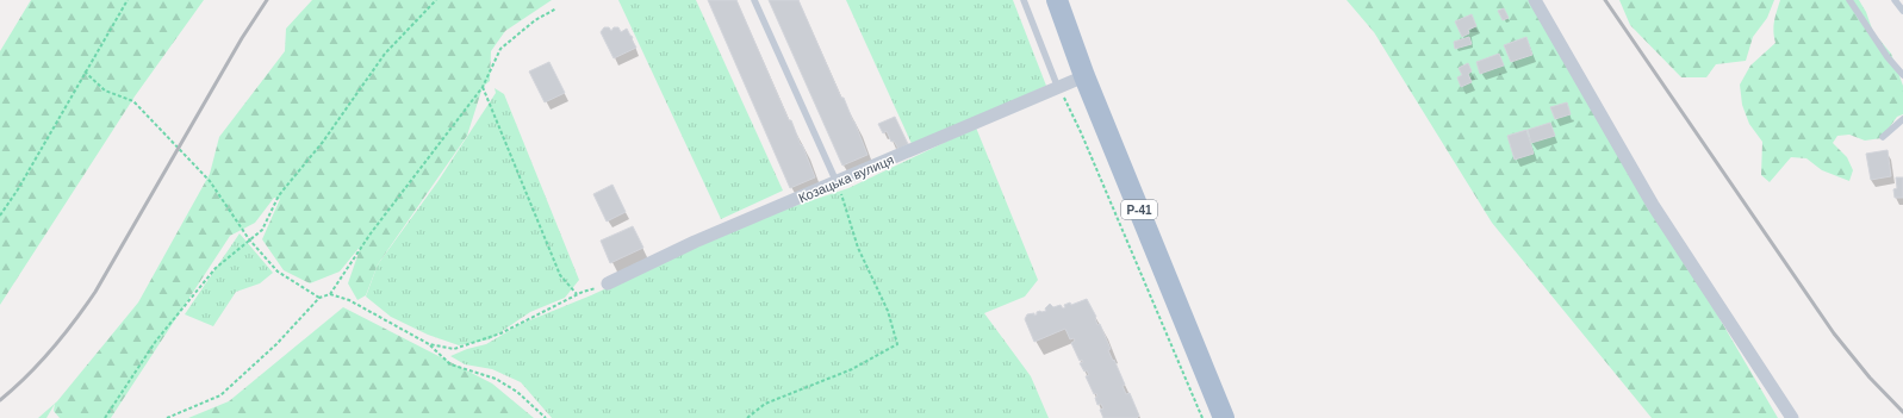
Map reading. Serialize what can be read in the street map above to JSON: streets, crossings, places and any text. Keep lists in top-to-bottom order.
{
  "streets": {
    "main road": ["Р-41"],
    "street": ["Козацька вулиця"]
  },
  "crossings": [
    ["Козацька вулиця", "Р-41"]
  ]
}
